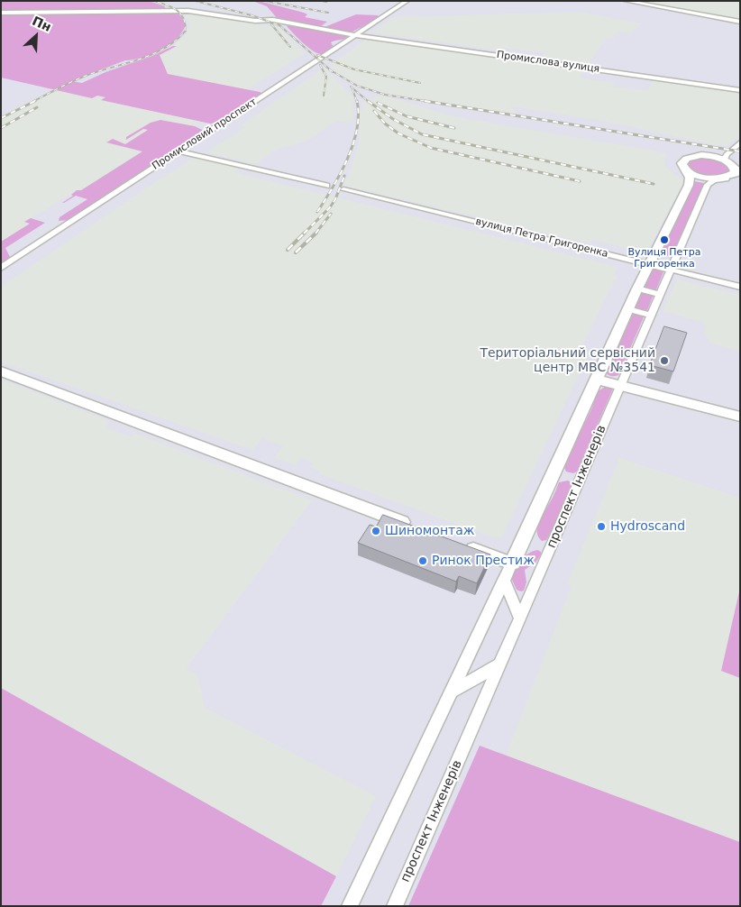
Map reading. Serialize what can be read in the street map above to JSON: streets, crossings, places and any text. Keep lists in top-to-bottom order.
{
  "streets": {
    "street": [
      "Промислова вулиця",
      "Промисловий проспект",
      "вулиця Петра Григоренка",
      "проспект Інженерів"
    ]
  },
  "crossings": [
    ["Промислова вулиця", "Промисловий проспект"],
    ["вулиця Петра Григоренка", "проспект Інженерів"]
  ],
  "places": [
    "Вулиця Петра Григоренка",
    "Територіальний сервісний центр МВС №3541",
    "Hydroscand",
    "Шиномонтаж",
    "Ринок Престиж"
  ],
  "north": "top right"
}
